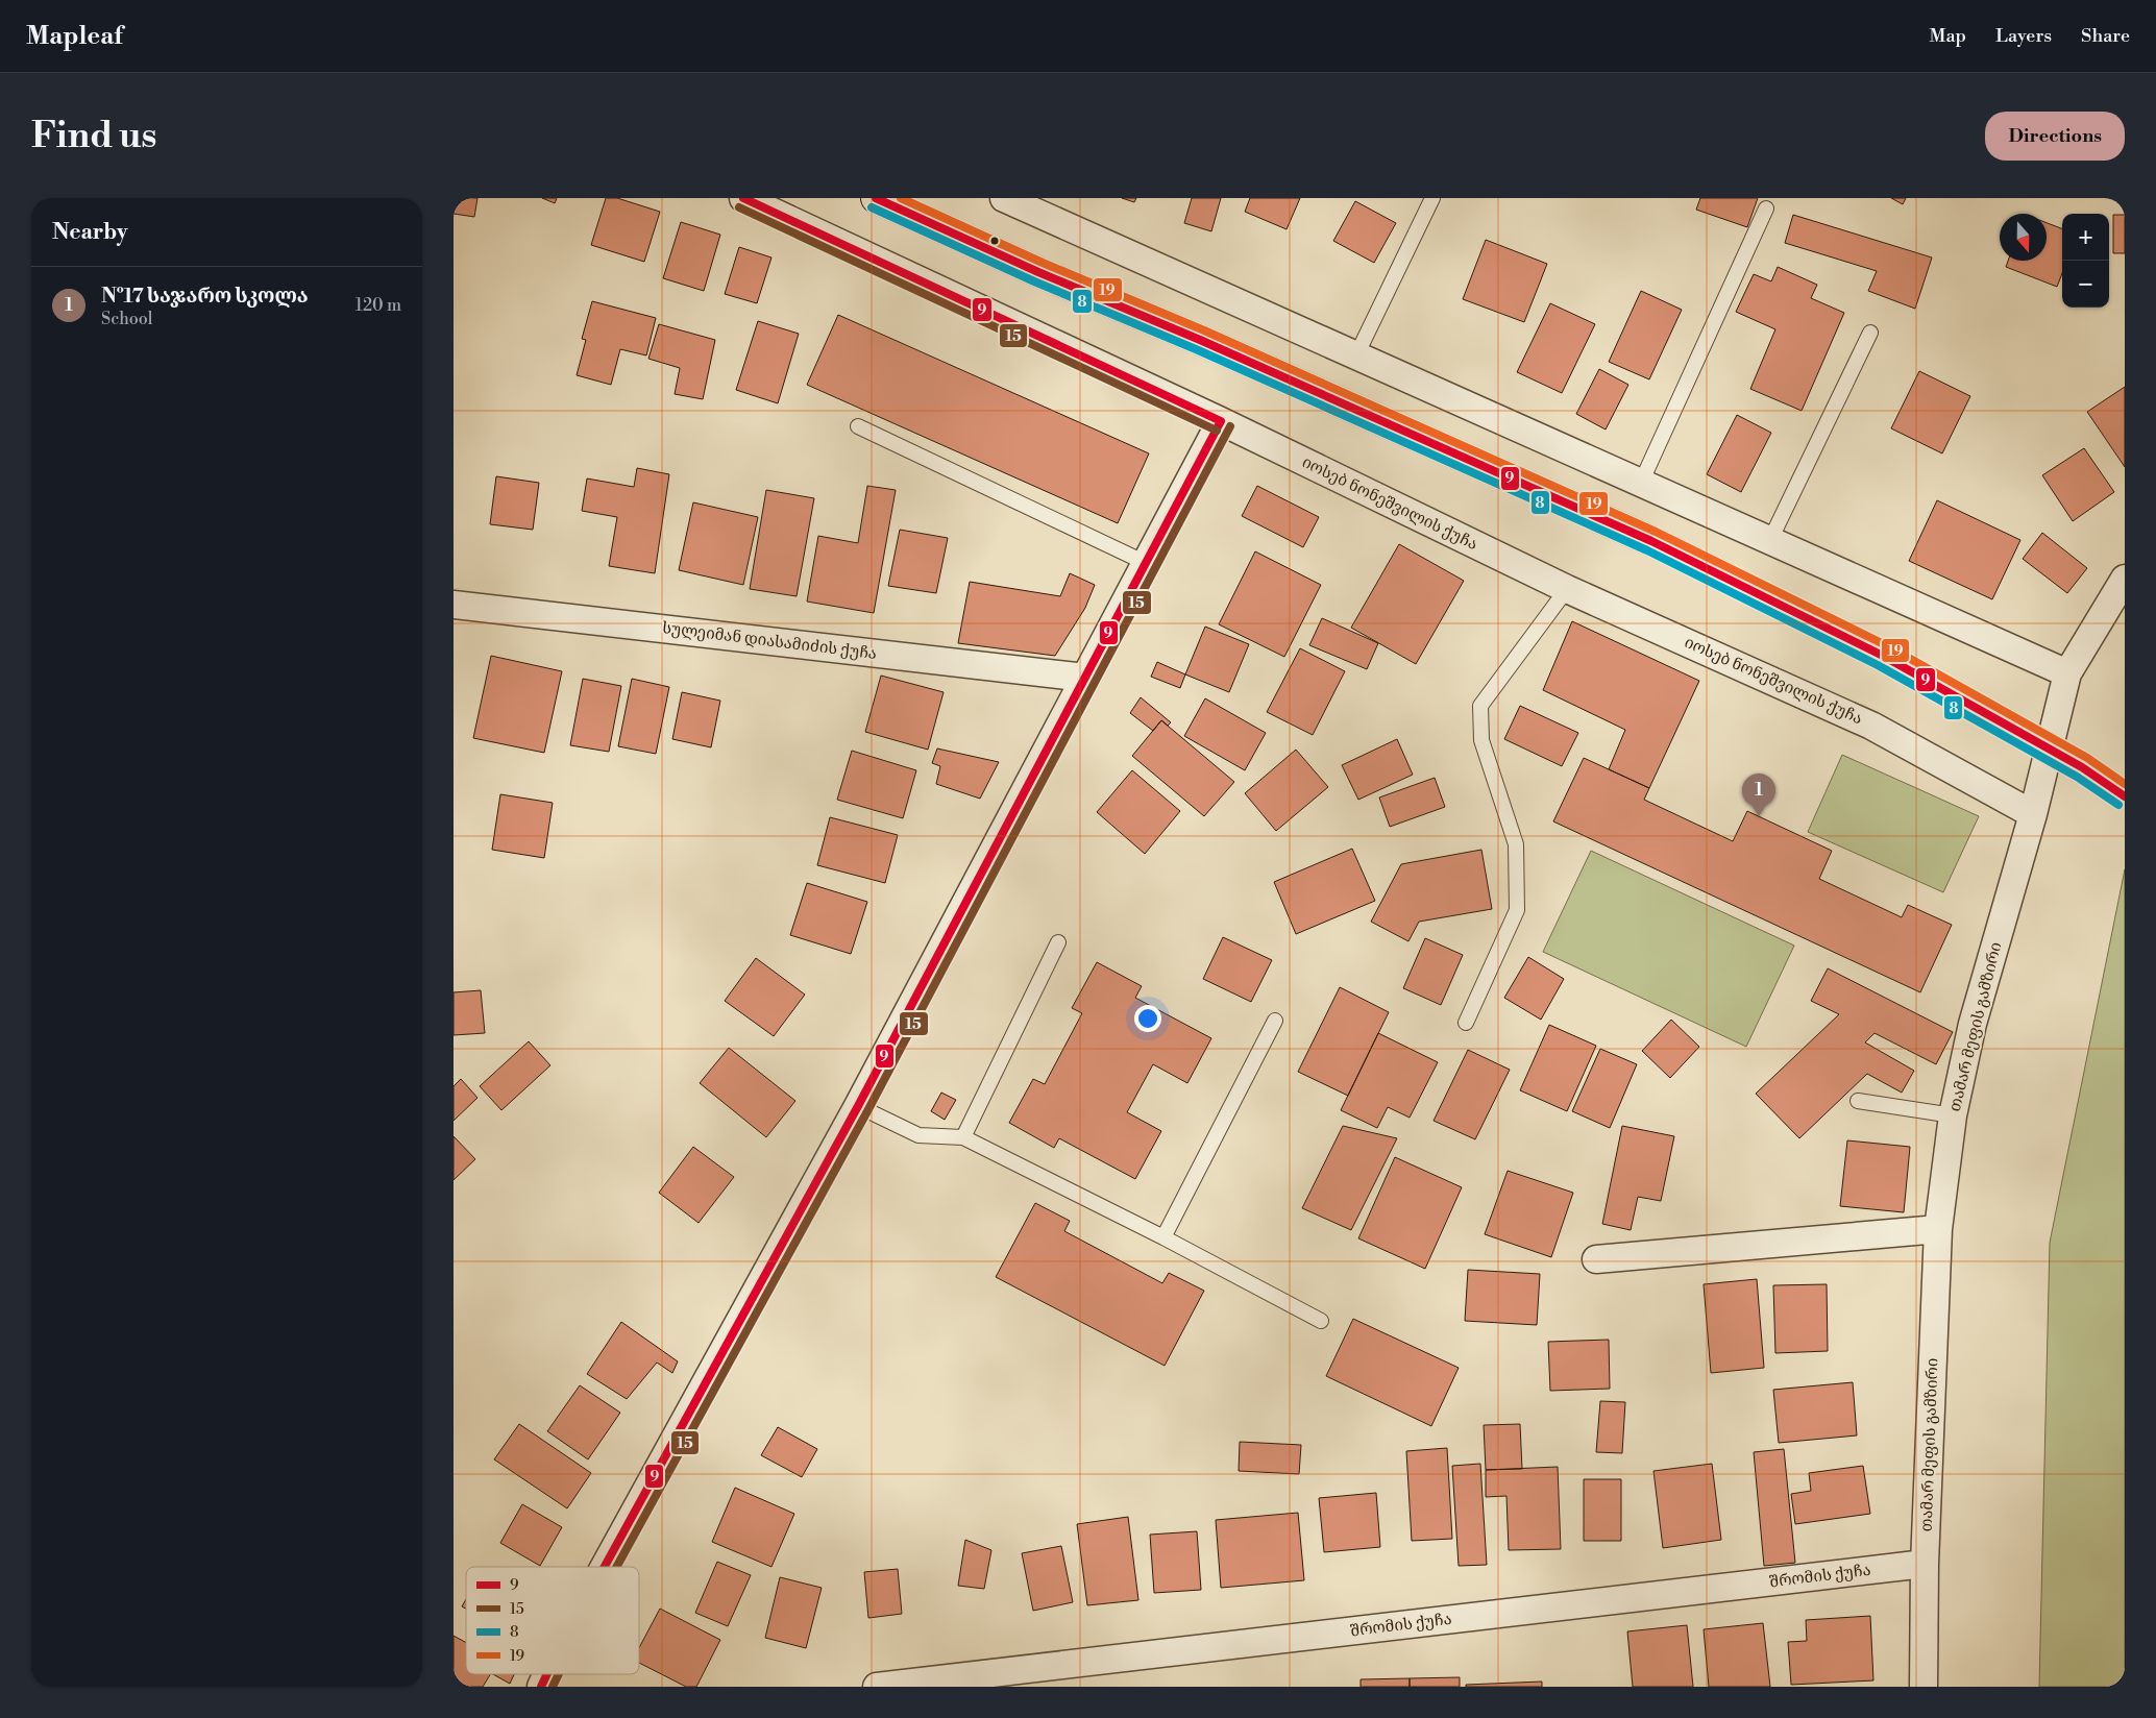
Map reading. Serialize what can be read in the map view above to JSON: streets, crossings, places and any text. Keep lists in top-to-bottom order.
{
  "streets": {
    "street": [
      "იოსებ ნონეშვილის ქუჩა",
      "სულეიმან დიასამიძის ქუჩა",
      "თამარ მეფის გამზირი",
      "შრომის ქუჩა"
    ]
  },
  "crossings": [
    ["იოსებ ნონეშვილის ქუჩა", "თამარ მეფის გამზირი"],
    ["თამარ მეფის გამზირი", "შრომის ქუჩა"]
  ],
  "lines": [
    "transit line 9",
    "transit line 19",
    "transit line 15",
    "transit line 8"
  ],
  "legend": [
    "9",
    "15",
    "8",
    "19"
  ],
  "north": "bottom",
  "page": {
    "header": "Mapleaf",
    "nav": ["Map", "Layers", "Share"],
    "buttons": "Directions",
    "title": "Find us",
    "heading": "Nearby",
    "map_buttons": ["+", "−"],
    "list": [
      {
        "mark": "1",
        "name": "№17 საჯარო სკოლა",
        "note": "School",
        "value": "120 m"
      }
    ],
    "pins": "1"
  }
}
